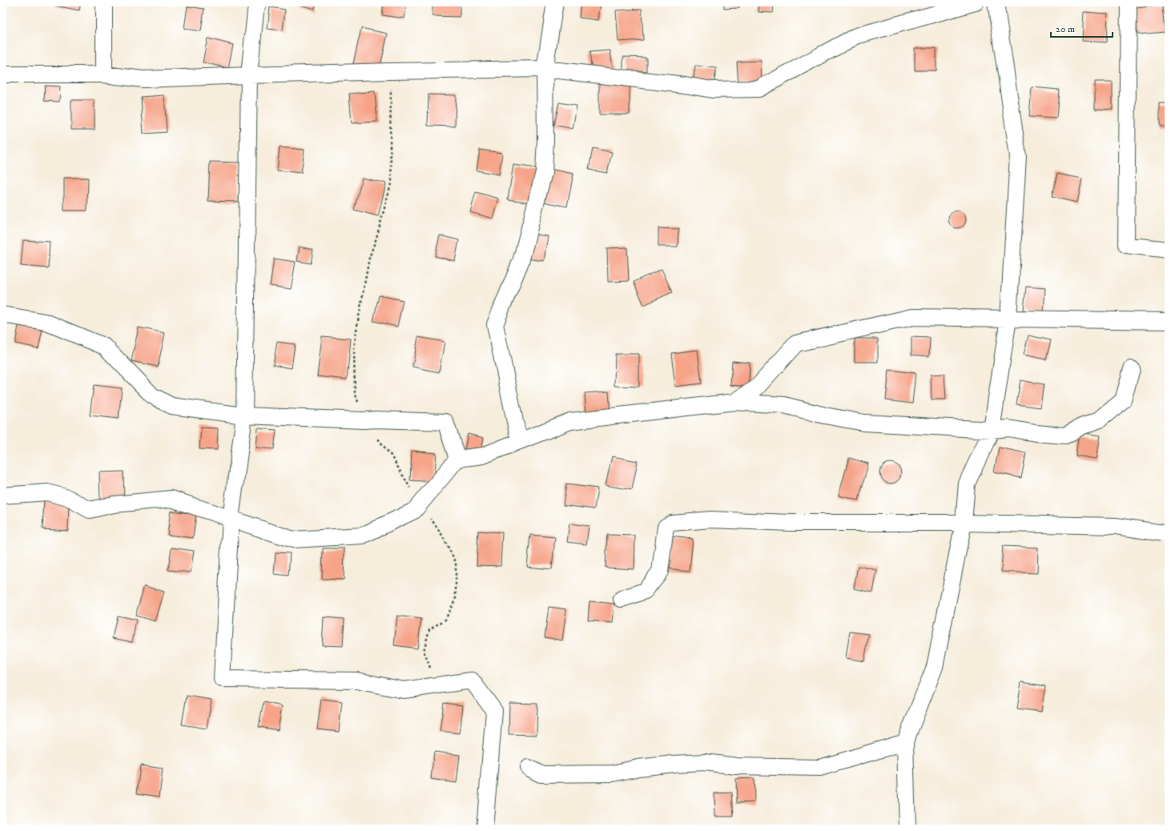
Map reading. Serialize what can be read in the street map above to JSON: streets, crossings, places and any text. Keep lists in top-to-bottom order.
{
  "scale_bar": "20 m"
}
